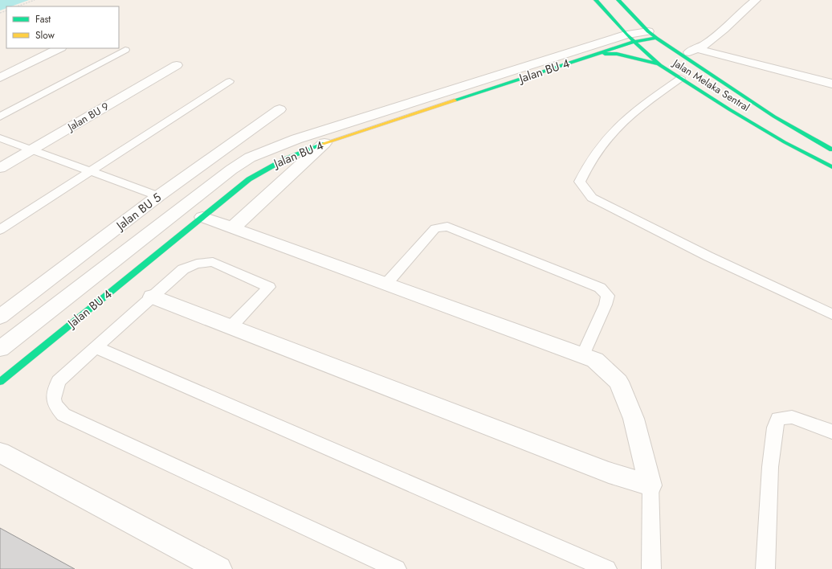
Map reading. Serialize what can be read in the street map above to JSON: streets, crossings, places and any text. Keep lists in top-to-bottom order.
{
  "streets": {
    "street": [
      "Jalan BU 4",
      "Jalan Melaka Sentral",
      "Jalan BU 9",
      "Jalan BU 5"
    ]
  },
  "crossings": [
    ["Jalan BU 4", "Jalan Melaka Sentral"]
  ],
  "legend": ["Fast", "Slow"]
}
